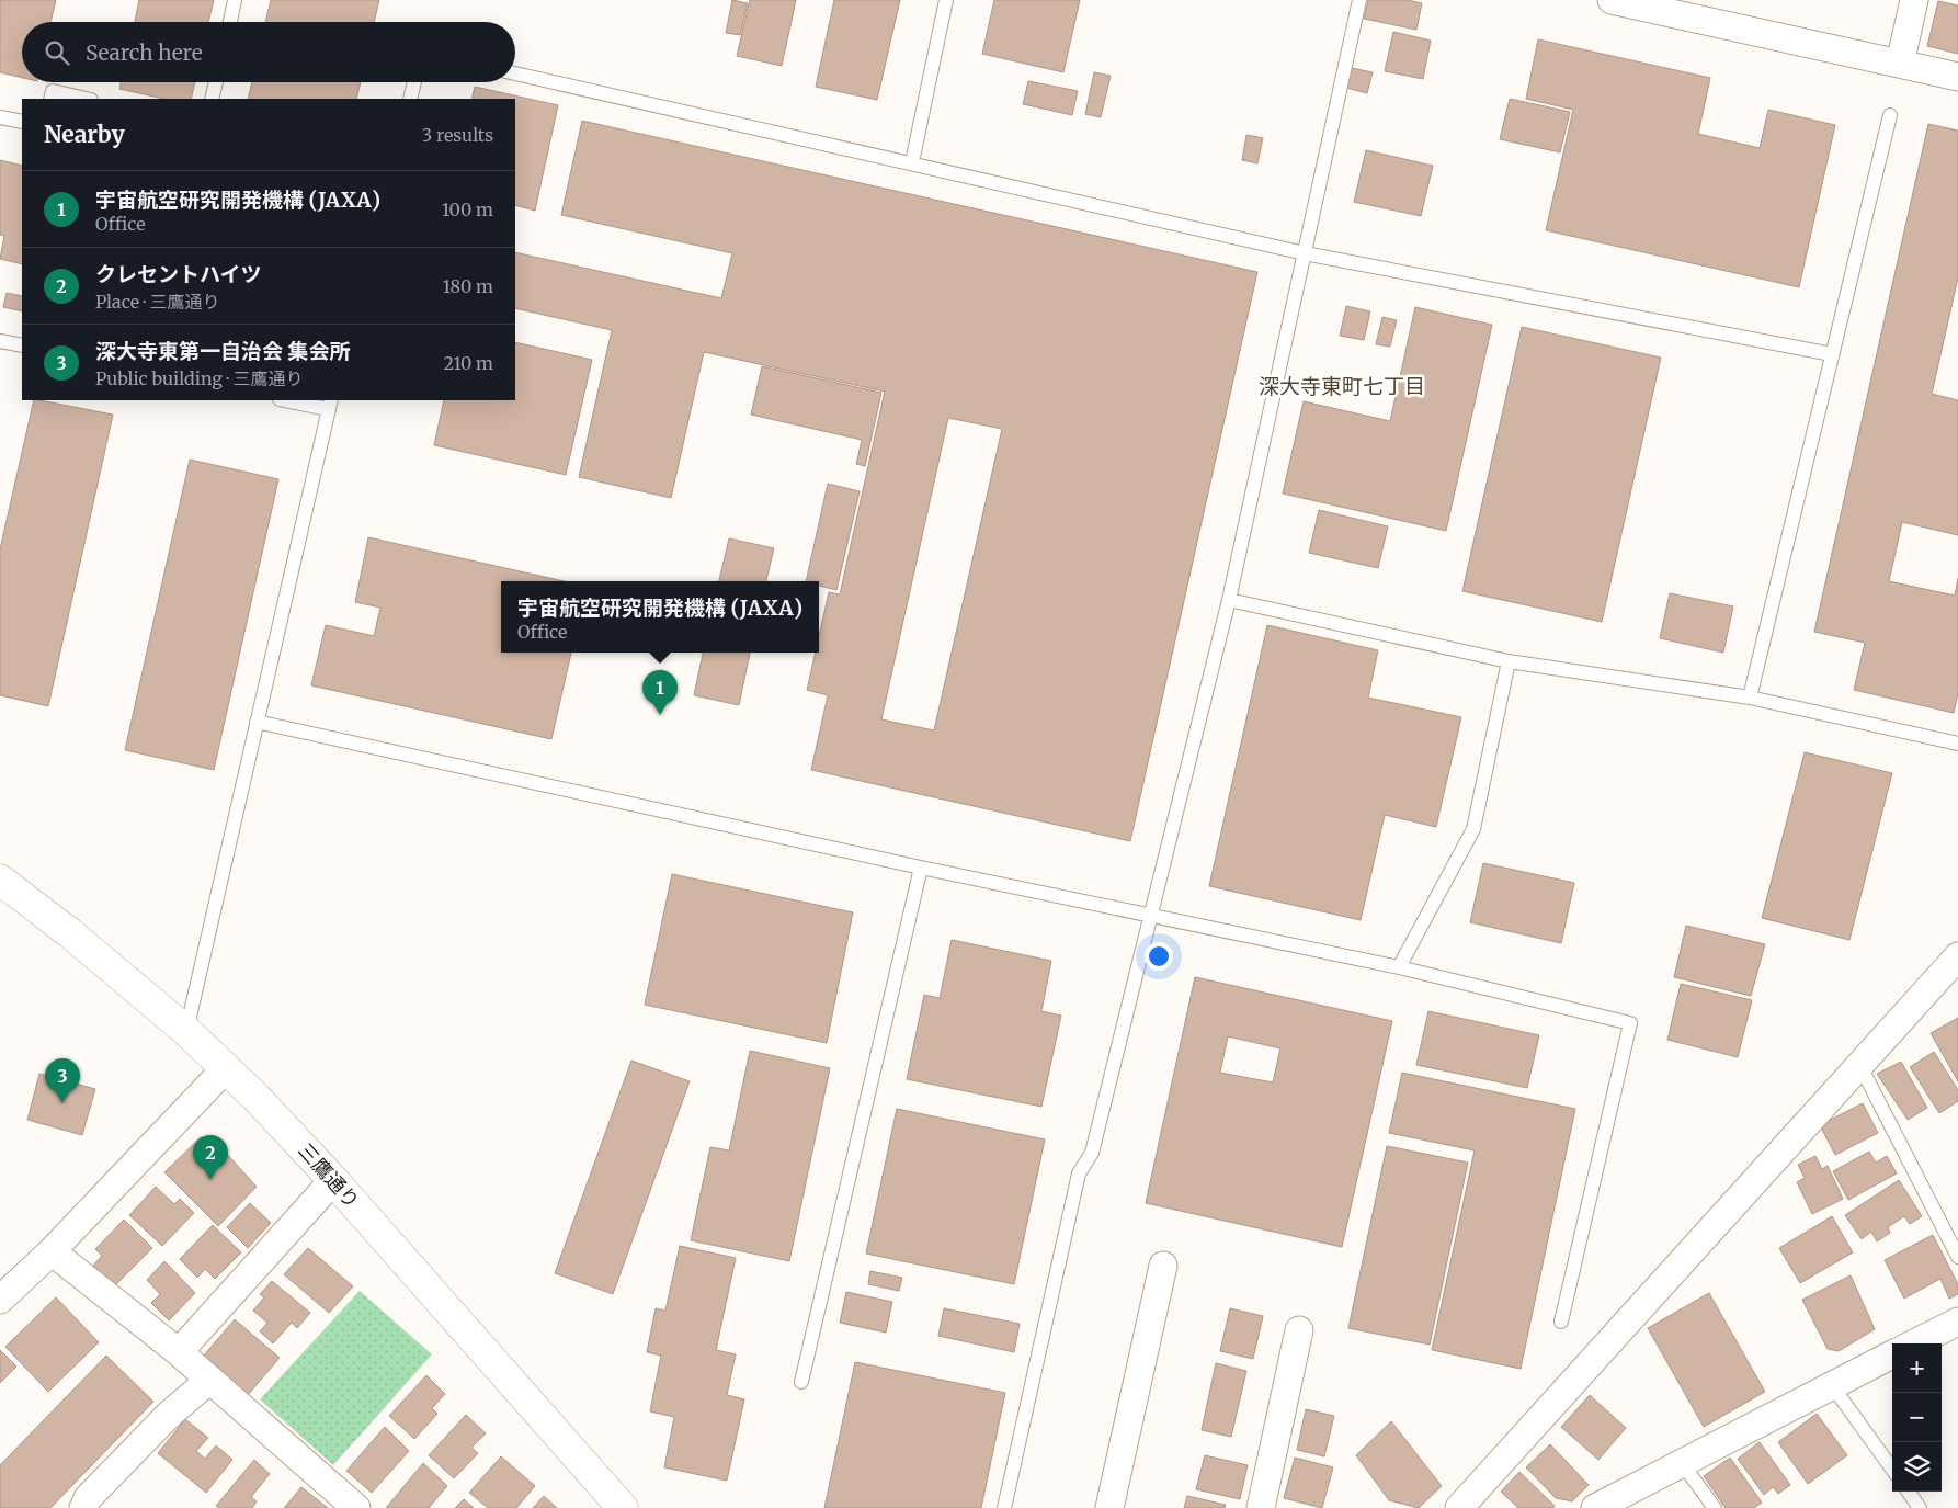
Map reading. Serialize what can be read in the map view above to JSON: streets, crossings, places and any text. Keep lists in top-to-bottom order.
{
  "streets": {
    "main road": ["三鷹通り"]
  },
  "districts": ["深大寺東町七丁目"],
  "page": {
    "search": "Search here",
    "heading": ["Nearby", "3 results"],
    "list": [
      {
        "mark": "1",
        "name": "宇宙航空研究開発機構 (JAXA)",
        "note": "Office",
        "value": "100 m"
      },
      {
        "mark": "2",
        "name": "クレセントハイツ",
        "note": "Place · 三鷹通り",
        "value": "180 m"
      },
      {
        "mark": "3",
        "name": "深大寺東第一自治会 集会所",
        "note": "Public building · 三鷹通り",
        "value": "210 m"
      }
    ],
    "popup": ["宇宙航空研究開発機構 (JAXA)", "Office"],
    "pins": ["1", "3", "2"],
    "map_buttons": ["+", "−"]
  }
}
